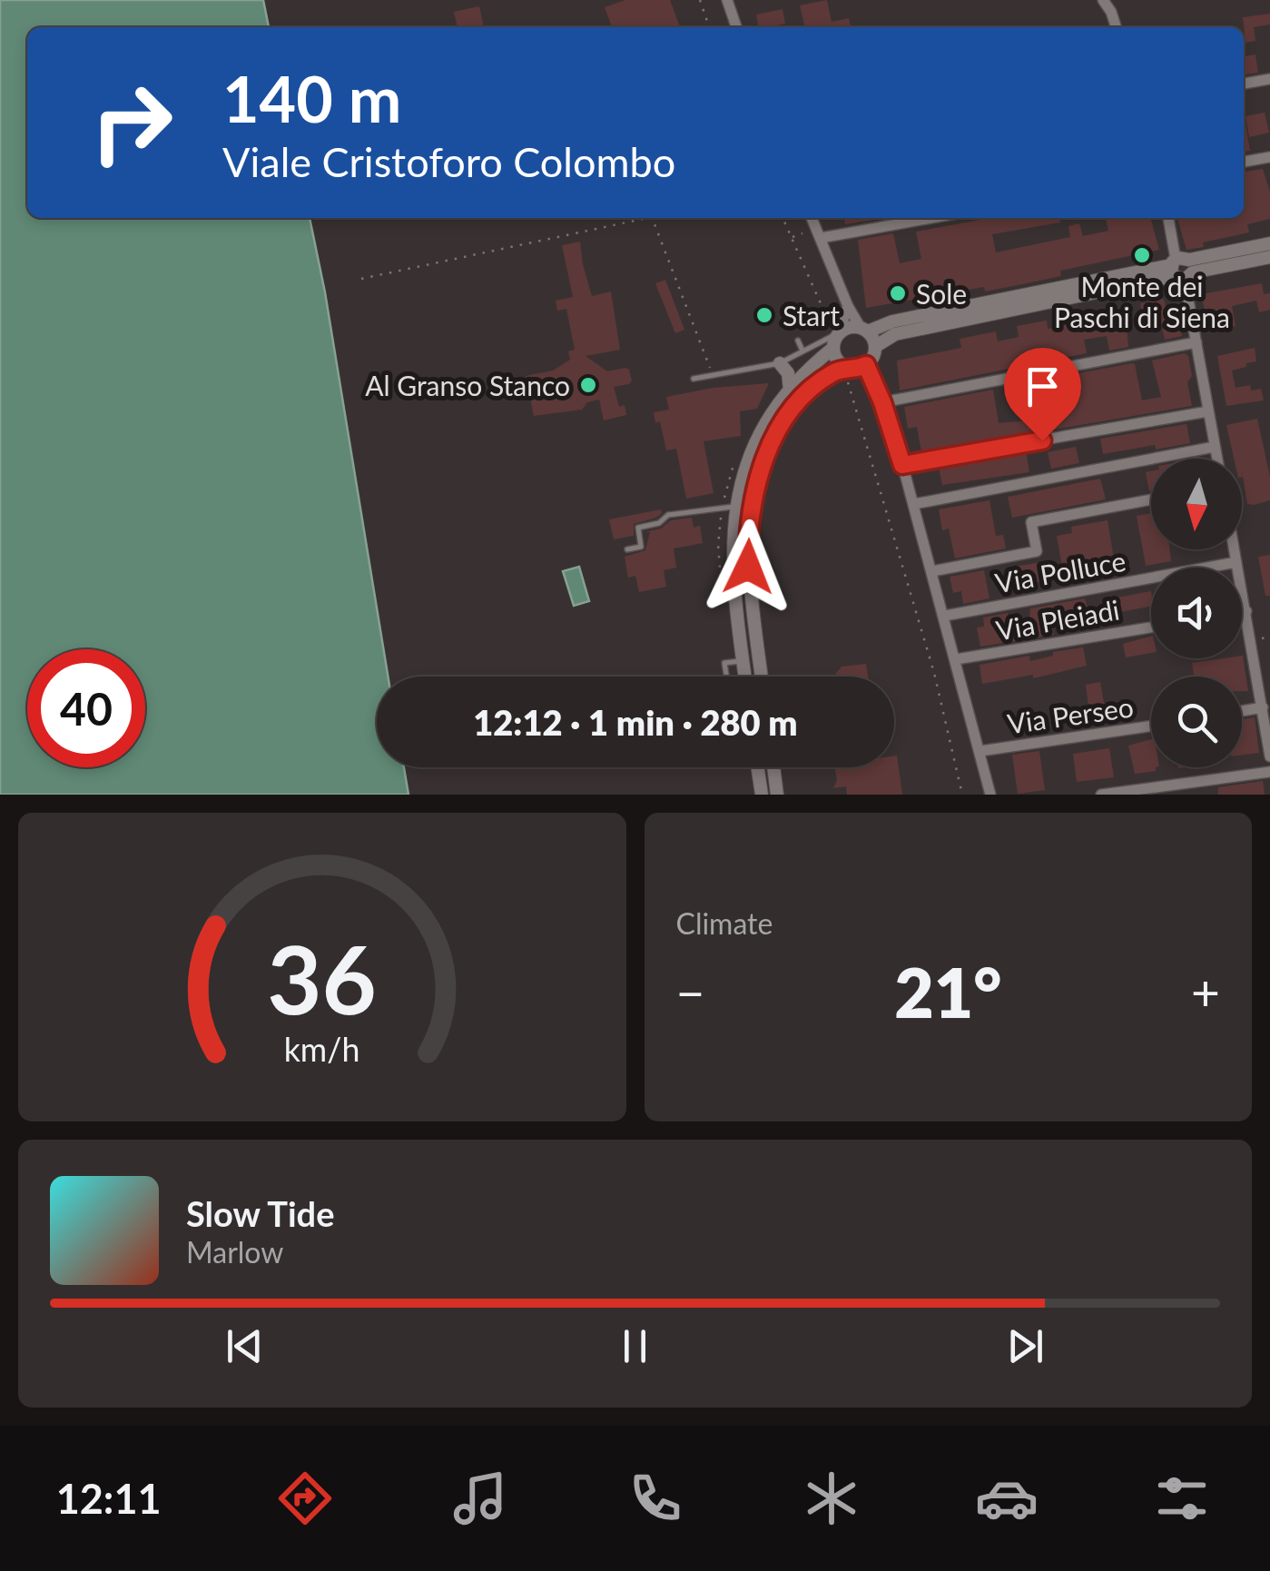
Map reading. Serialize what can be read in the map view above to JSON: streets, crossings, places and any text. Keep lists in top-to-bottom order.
{
  "streets": {
    "street": ["Via Polluce", "Via Pleiadi", "Via Perseo"]
  },
  "places": [
    "Monte dei Paschi di Siena",
    "Sole",
    "Start",
    "Al Granso Stanco"
  ],
  "north": "bottom",
  "page": {
    "turn": ["140 m", "Viale Cristoforo Colombo"],
    "limit": "40",
    "trip": "12:12 · 1 min · 280 m",
    "tile": "Climate",
    "heat": ["−", "21°", "+"],
    "song": ["Slow Tide", "Marlow"],
    "tabs": "12:11",
    "gauge": ["36", "km/h"]
  }
}
